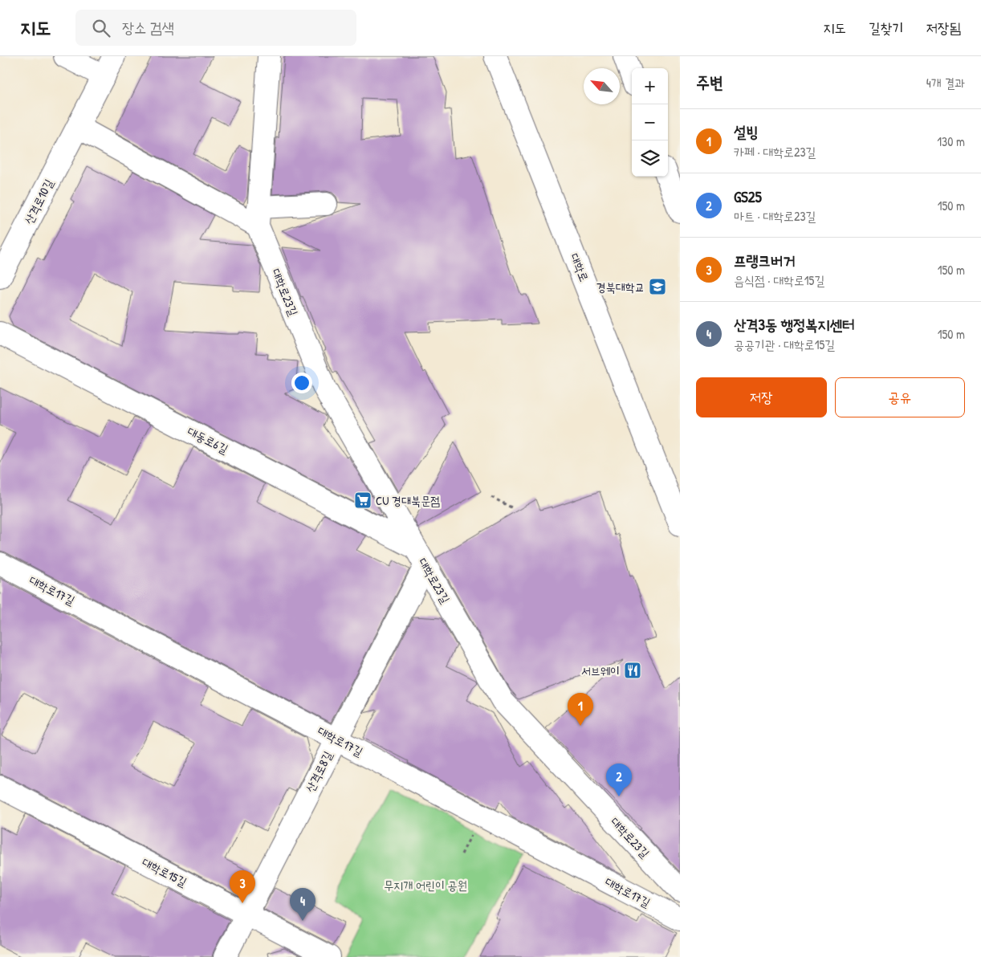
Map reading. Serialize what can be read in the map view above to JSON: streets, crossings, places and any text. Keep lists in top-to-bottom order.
{
  "streets": {
    "street": [
      "산격로10길",
      "대학로",
      "대학로23길",
      "대동로6길",
      "대학로17길",
      "산격로8길",
      "대학로15길"
    ]
  },
  "crossings": [
    ["대학로23길", "대동로6길"],
    ["대학로23길", "산격로8길"],
    ["대동로6길", "산격로8길"],
    ["대학로17길", "산격로8길"],
    ["산격로8길", "대학로15길"]
  ],
  "parks": ["무지개 어린이 공원"],
  "places": {
    "school or university": ["경북대학교"],
    "supermarket": ["CU 경대북문점"],
    "restaurant": ["서브웨이"]
  },
  "north": "top left",
  "page": {
    "header": "지도",
    "search": "장소 검색",
    "nav": ["지도", "길찾기", "저장됨"],
    "heading": ["주변", "4개 결과"],
    "map_buttons": ["+", "−"],
    "list": [
      {
        "mark": "1",
        "name": "설빙",
        "note": "카페 · 대학로23길",
        "value": "130 m"
      },
      {
        "mark": "2",
        "name": "GS25",
        "note": "마트 · 대학로23길",
        "value": "150 m"
      },
      {
        "mark": "3",
        "name": "프랭크버거",
        "note": "음식점 · 대학로15길",
        "value": "150 m"
      },
      {
        "mark": "4",
        "name": "산격3동 행정복지센터",
        "note": "공공기관 · 대학로15길",
        "value": "150 m"
      }
    ],
    "buttons": ["저장", "공유"],
    "pins": [
      "1",
      "2",
      "3",
      "4"
    ]
  }
}
